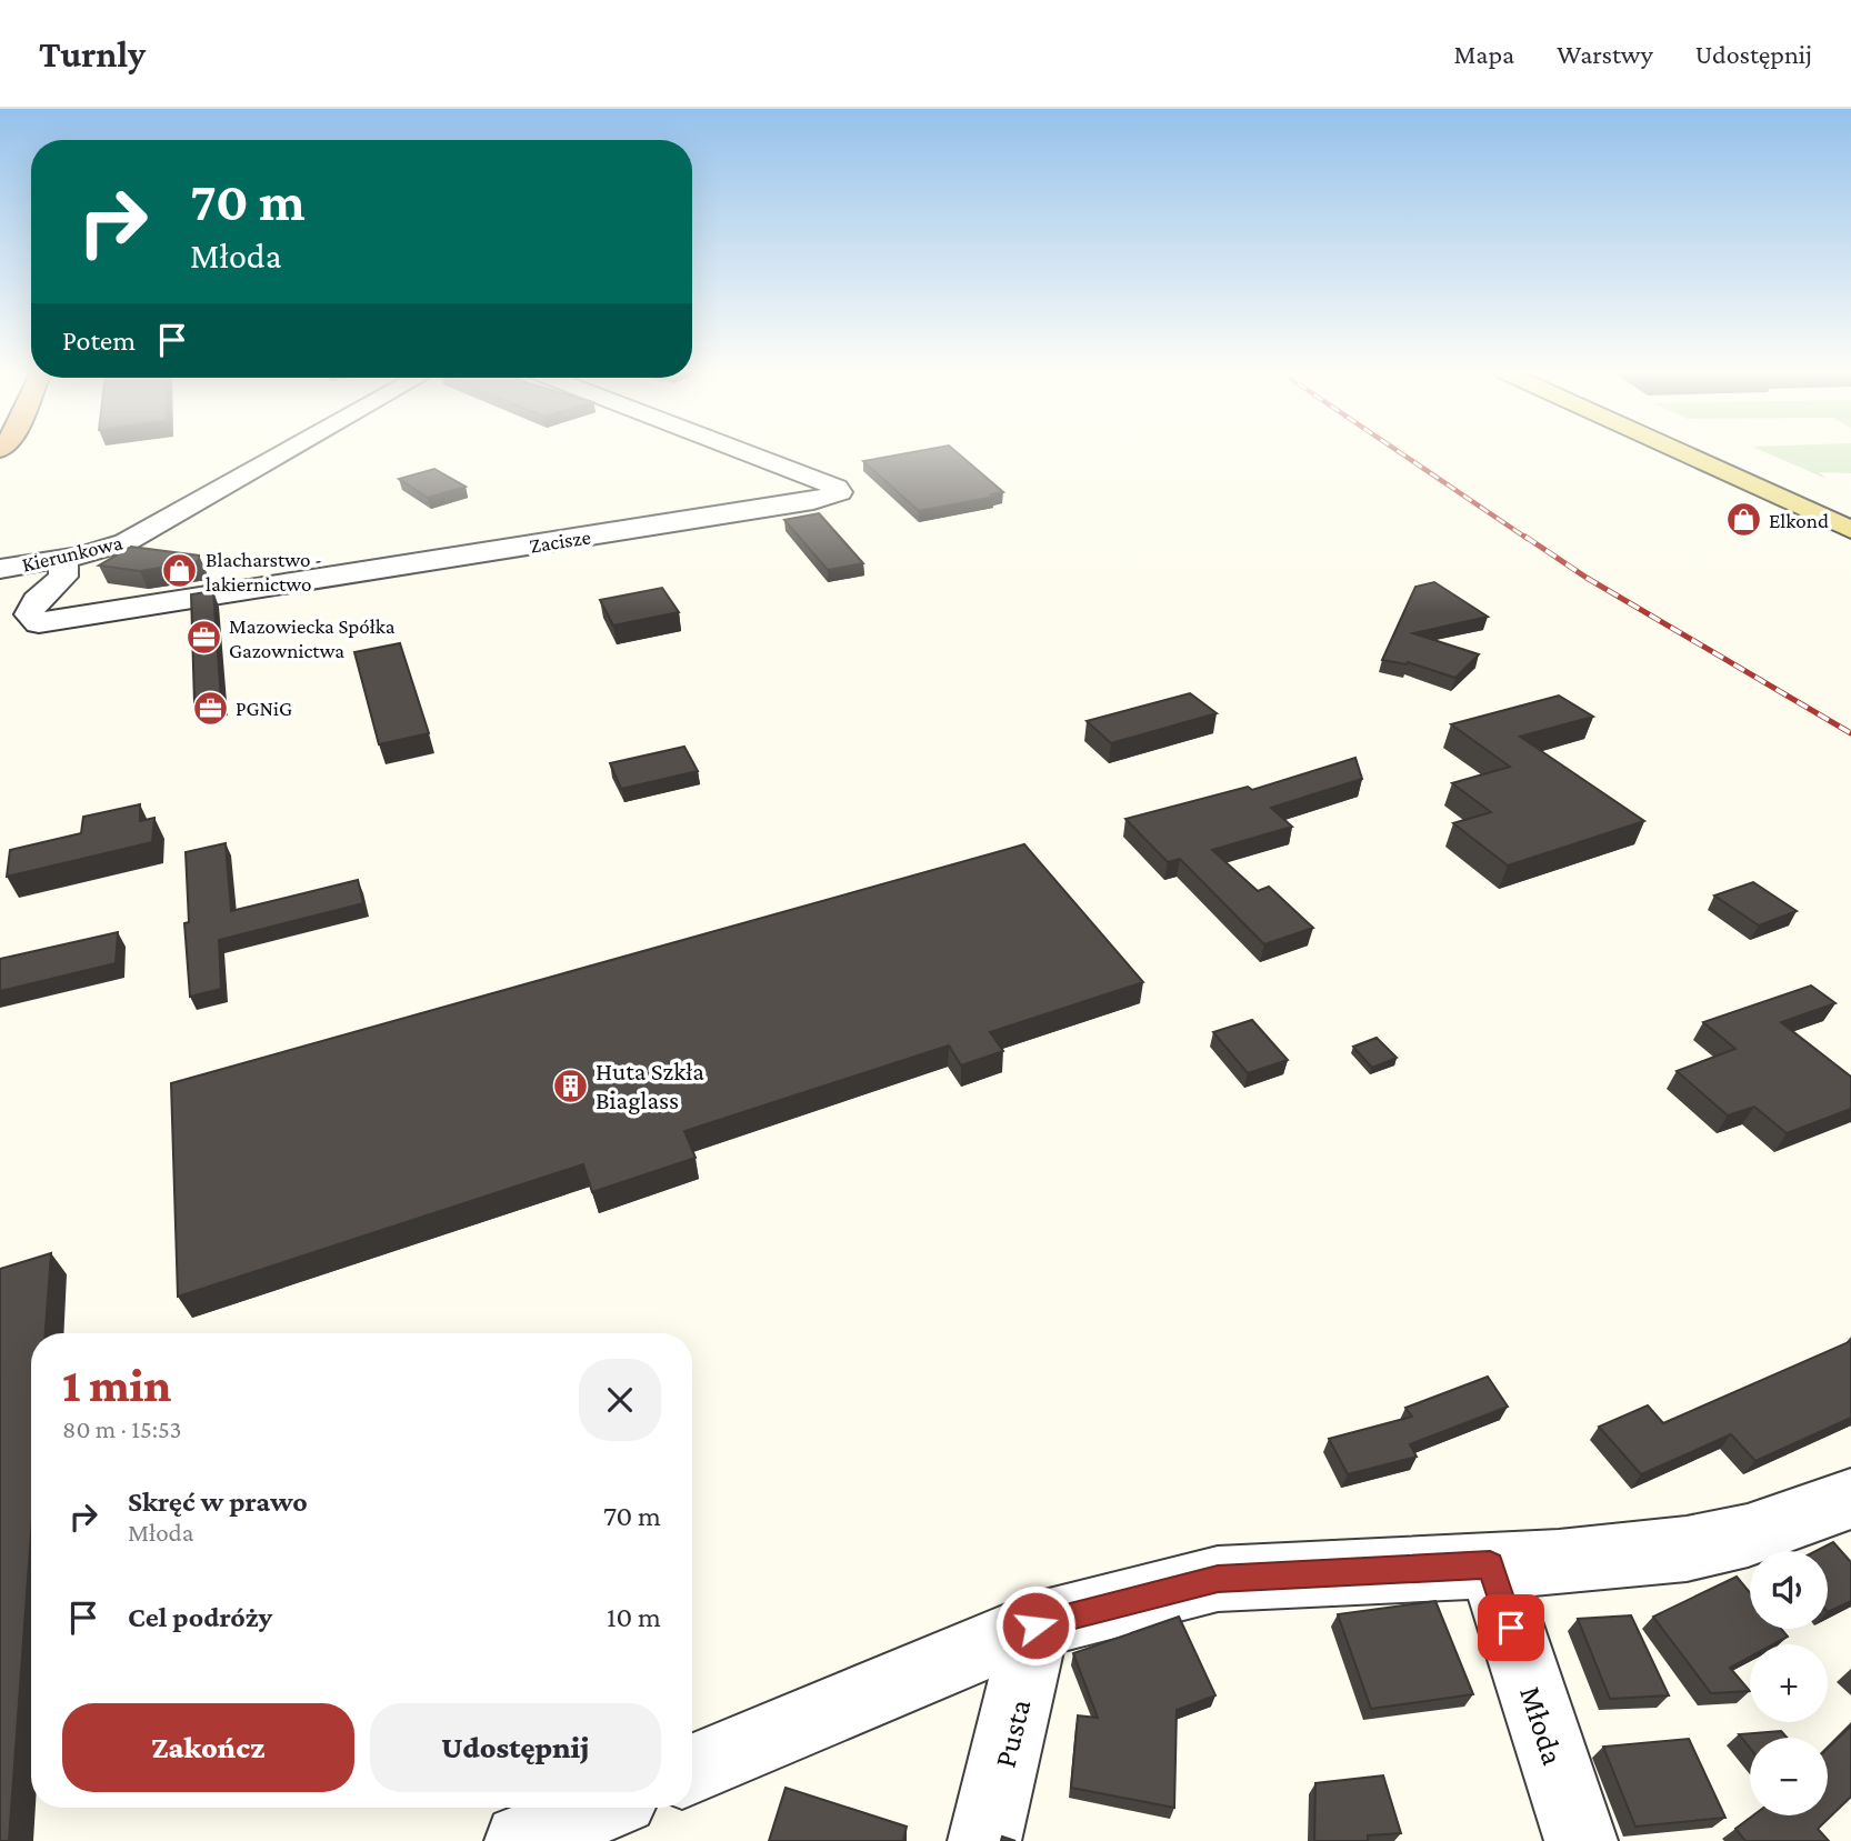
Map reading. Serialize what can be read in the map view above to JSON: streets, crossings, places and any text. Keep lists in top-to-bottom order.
{
  "streets": {
    "street": [
      "Zacisze",
      "Kierunkowa",
      "Młoda",
      "Pusta"
    ]
  },
  "crossings": [
    ["Zacisze", "Kierunkowa"]
  ],
  "places": {
    "shop": ["Elkond", "Blacharstwo - lakiernictwo"],
    "office": ["Mazowiecka Spółka Gazownictwa", "PGNiG"],
    "building": ["Huta Szkła Biaglass"]
  },
  "page": {
    "header": "Turnly",
    "nav": ["Mapa", "Warstwy", "Udostępnij"],
    "turn": ["70 m", "Młoda"],
    "then": "Potem",
    "heading": ["1 min", "80 m · 15:53"],
    "list": [
      {
        "name": "Skręć w prawo",
        "note": "Młoda",
        "value": "70 m"
      },
      {
        "name": "Cel podróży",
        "value": "10 m"
      }
    ],
    "map_buttons": ["+", "−"],
    "buttons": ["Zakończ", "Udostępnij"]
  }
}
